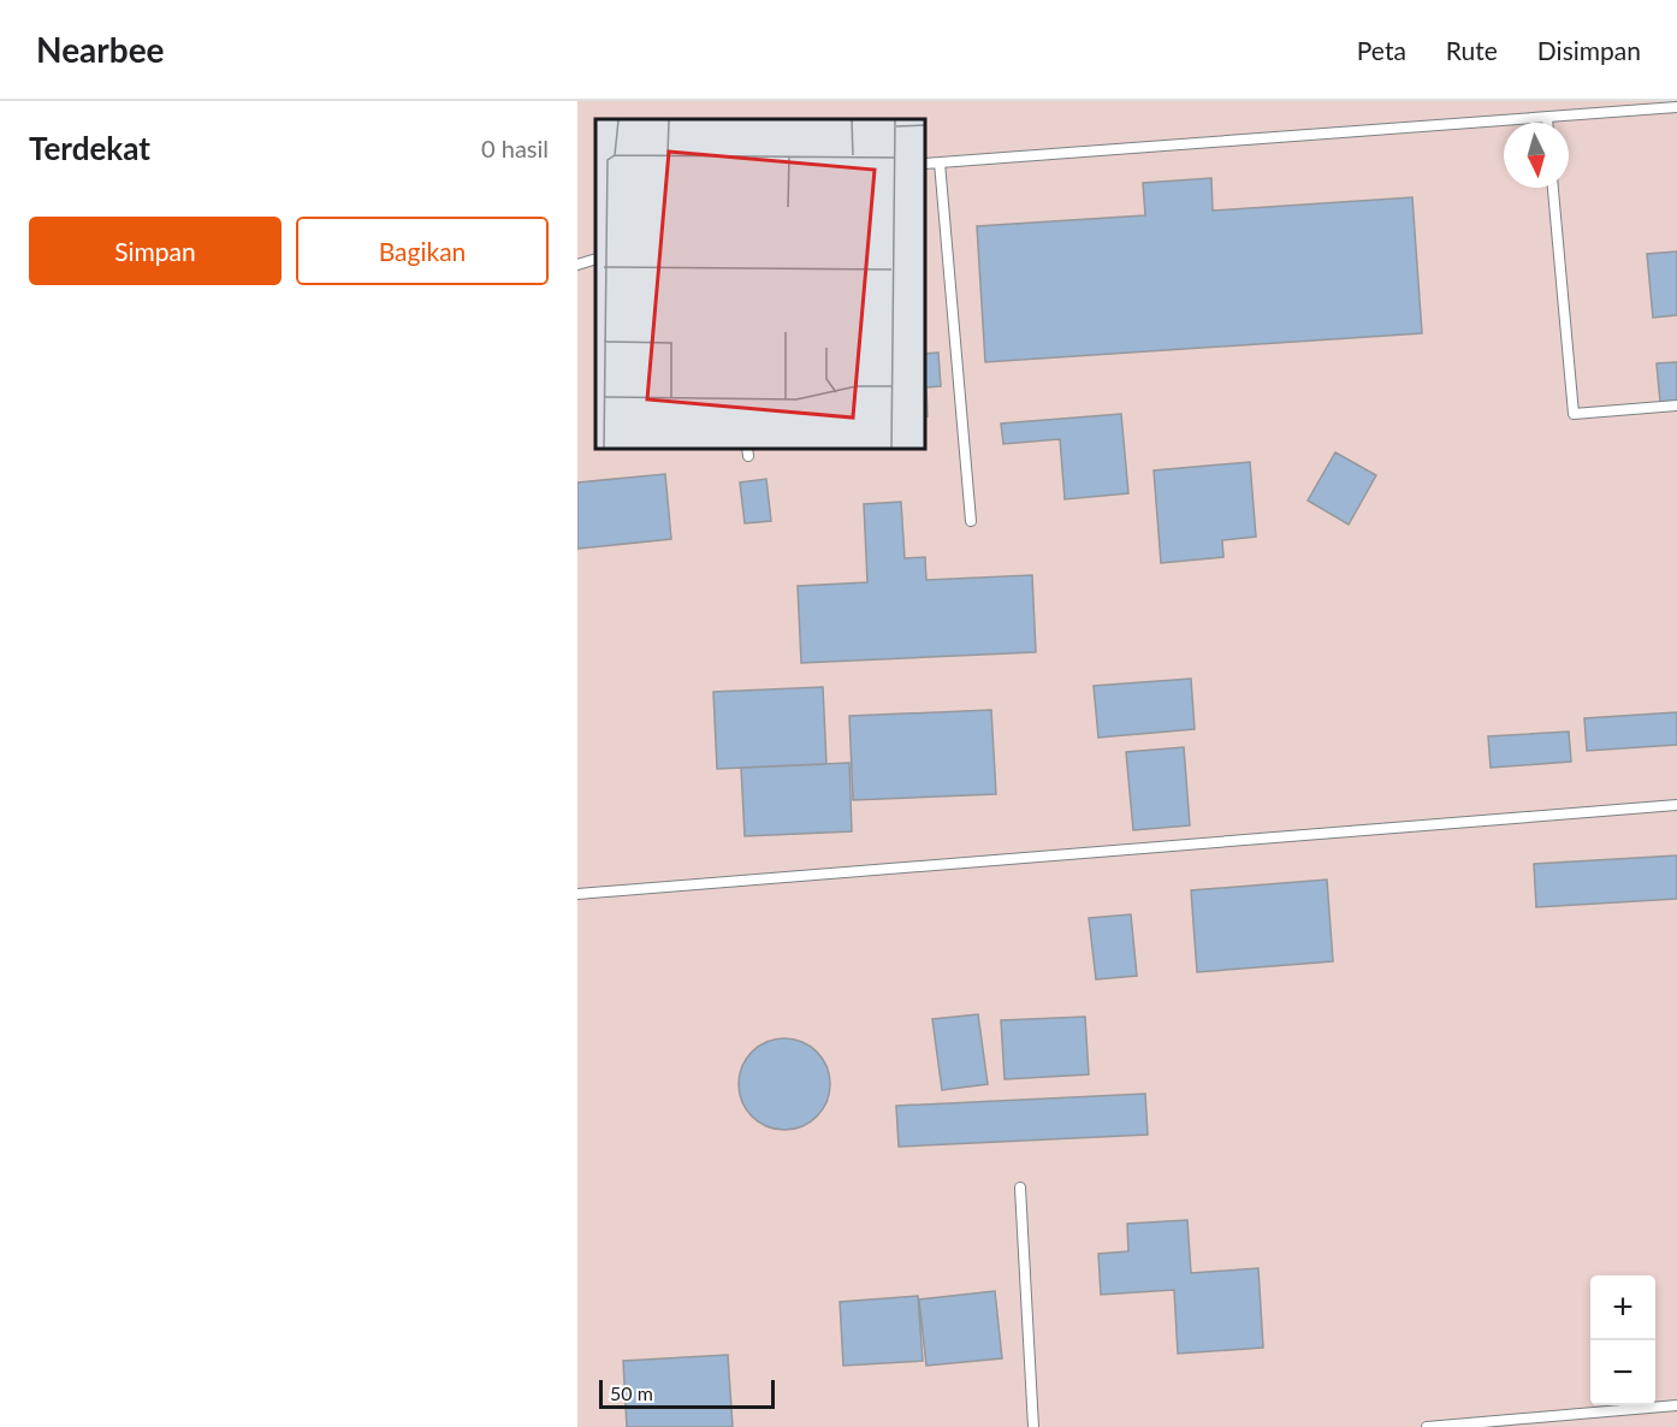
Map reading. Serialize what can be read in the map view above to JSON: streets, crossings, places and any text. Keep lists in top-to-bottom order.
{
  "scale_bar": "50 m",
  "north": "bottom",
  "page": {
    "header": "Nearbee",
    "nav": ["Peta", "Rute", "Disimpan"],
    "heading": ["Terdekat", "0 hasil"],
    "buttons": ["Simpan", "Bagikan"],
    "map_buttons": ["+", "−"],
    "scale": "50 m"
  }
}
